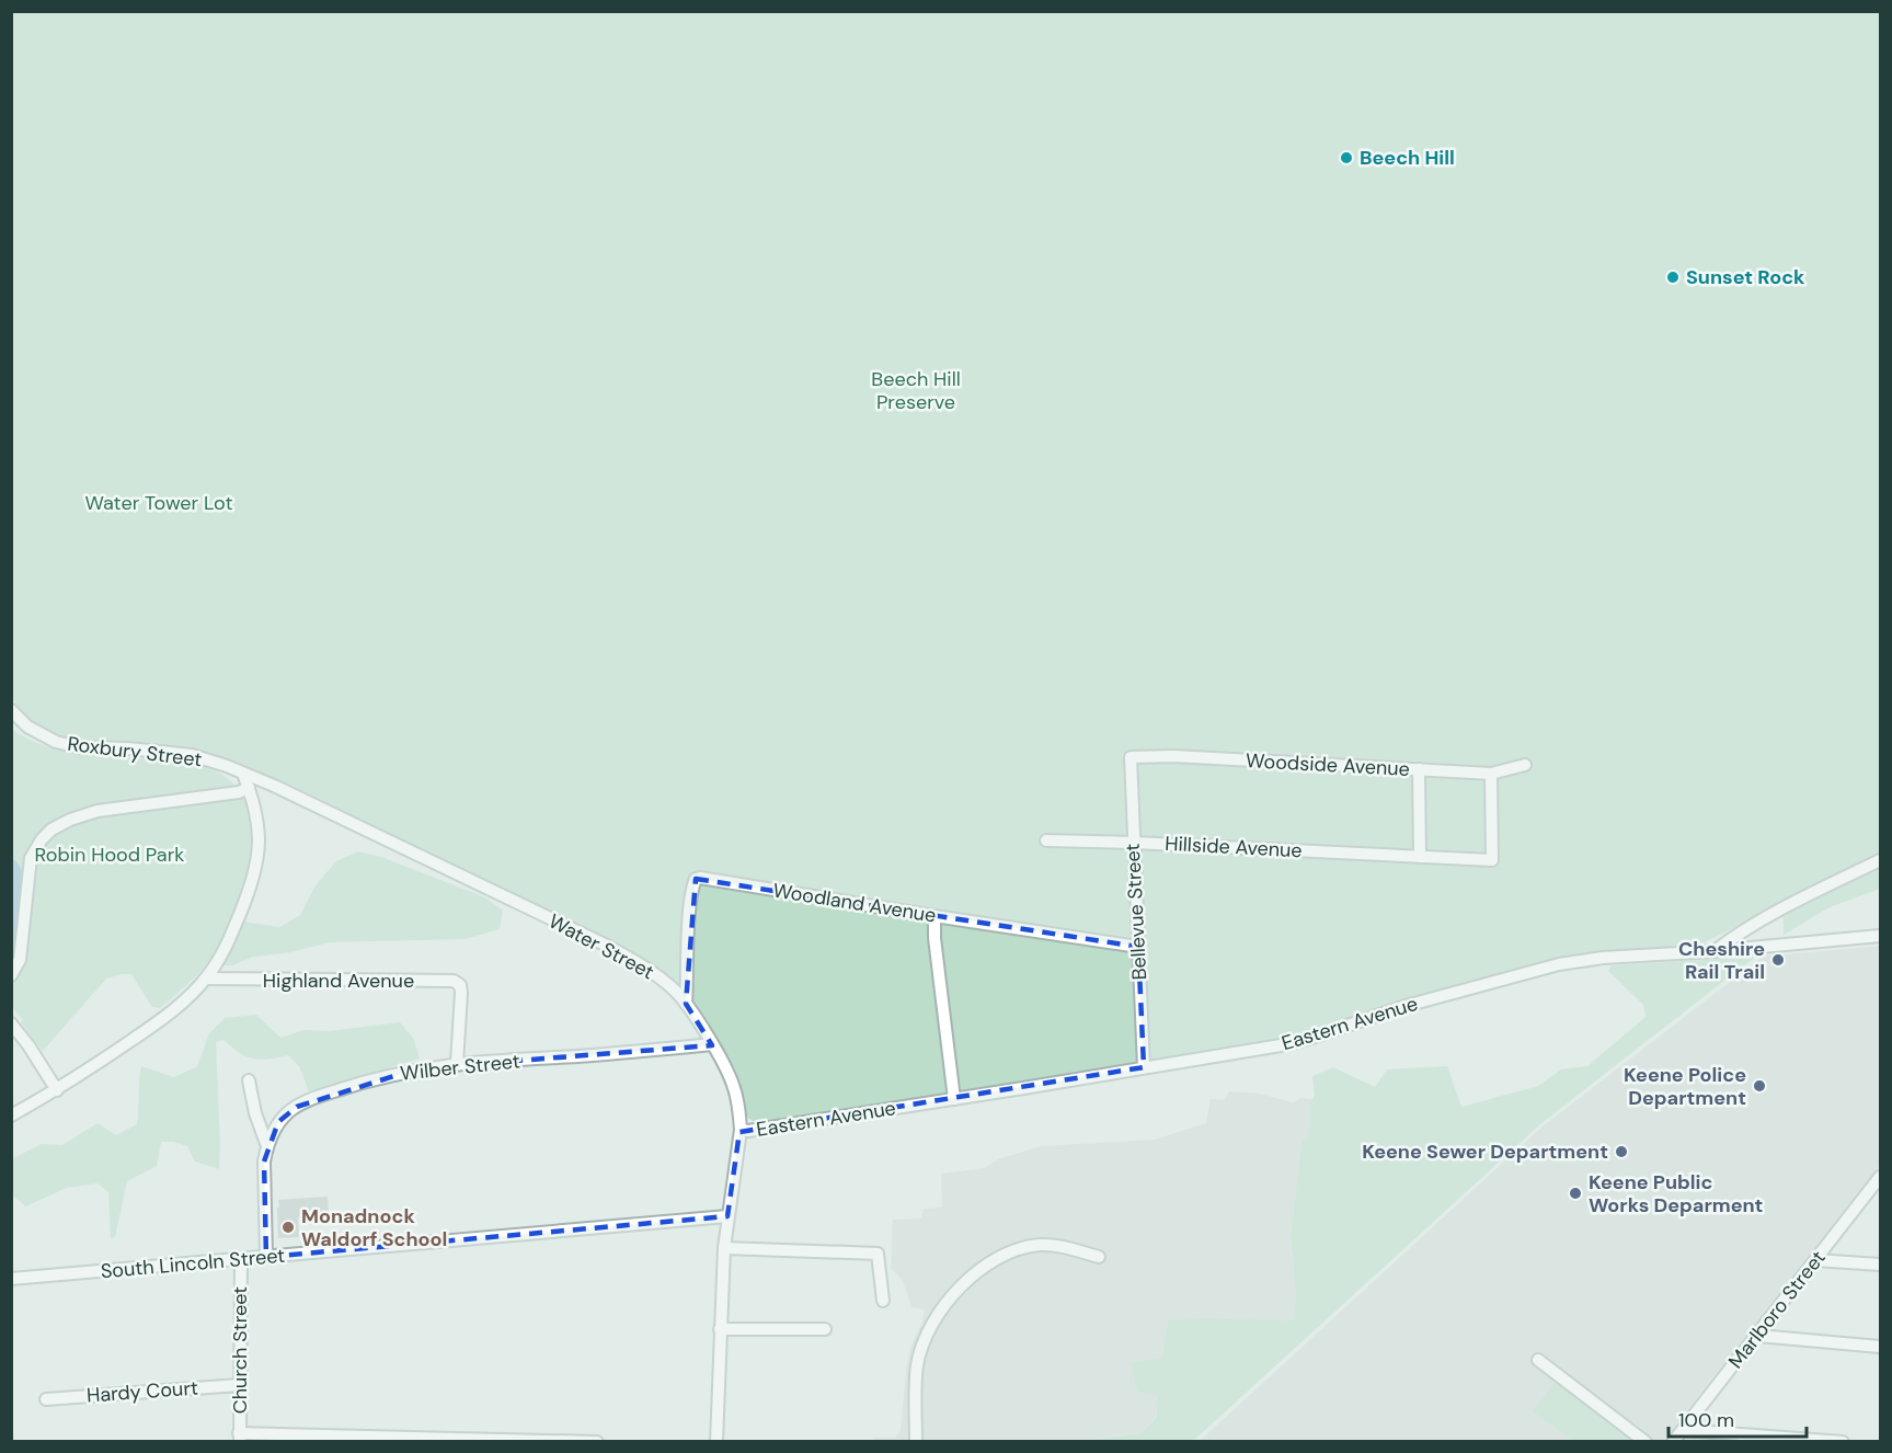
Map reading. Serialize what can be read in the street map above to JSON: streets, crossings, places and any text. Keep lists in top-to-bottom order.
{
  "streets": {
    "street": [
      "Roxbury Street",
      "Woodside Avenue",
      "Hillside Avenue",
      "Woodland Avenue",
      "Bellevue Street",
      "Water Street",
      "Highland Avenue",
      "Eastern Avenue",
      "Wilber Street",
      "South Lincoln Street",
      "Marlboro Street",
      "Church Street",
      "Hardy Court"
    ]
  },
  "crossings": [
    ["Roxbury Street", "Water Street"],
    ["Woodside Avenue", "Hillside Avenue"],
    ["Woodside Avenue", "Bellevue Street"],
    ["Hillside Avenue", "Bellevue Street"],
    ["Woodland Avenue", "Bellevue Street"],
    ["Woodland Avenue", "Water Street"],
    ["Bellevue Street", "Eastern Avenue"],
    ["Water Street", "Eastern Avenue"],
    ["Water Street", "Wilber Street"],
    ["Water Street", "South Lincoln Street"],
    ["Highland Avenue", "Wilber Street"],
    ["Wilber Street", "South Lincoln Street"],
    ["South Lincoln Street", "Church Street"],
    ["Church Street", "Hardy Court"]
  ],
  "parks": ["Beech Hill Preserve", "Water Tower Lot", "Robin Hood Park"],
  "places": [
    "Beech Hill",
    "Sunset Rock",
    "Cheshire Rail Trail",
    "Keene Police Department",
    "Keene Sewer Department",
    "Keene Public Works Deparment",
    "Monadnock Waldorf School"
  ],
  "scale_bar": "100 m"
}
